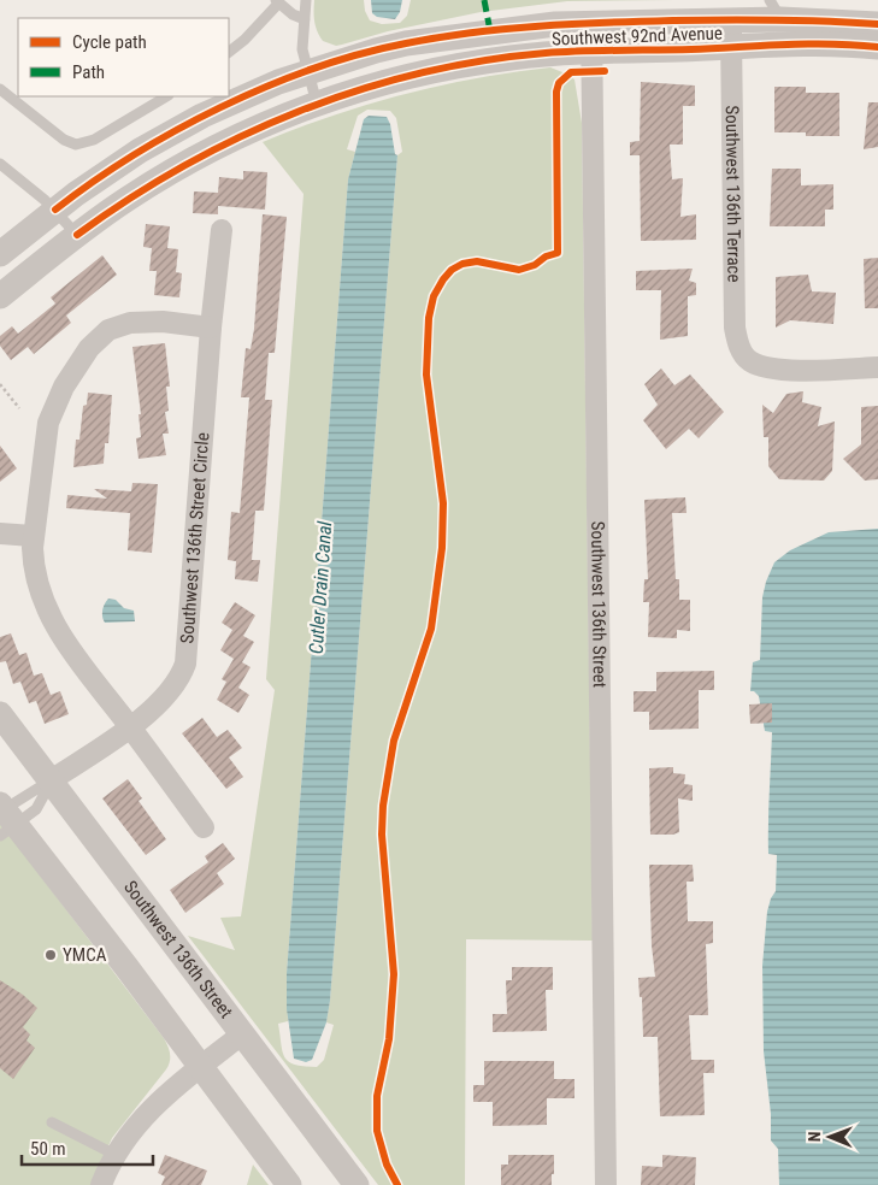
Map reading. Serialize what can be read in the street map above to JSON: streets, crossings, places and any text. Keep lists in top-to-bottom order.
{
  "streets": {
    "street": [
      "Southwest 92nd Avenue",
      "Southwest 136th Terrace",
      "Southwest 136th Street Circle",
      "Southwest 136th Street"
    ]
  },
  "crossings": [
    ["Southwest 92nd Avenue", "Southwest 136th Terrace"],
    ["Southwest 92nd Avenue", "Southwest 136th Street"],
    ["Southwest 136th Street Circle", "Southwest 136th Street"]
  ],
  "water": ["Cutler Drain Canal"],
  "places": ["YMCA"],
  "legend": ["Cycle path", "Path"],
  "scale_bar": "50 m",
  "north": "left"
}
